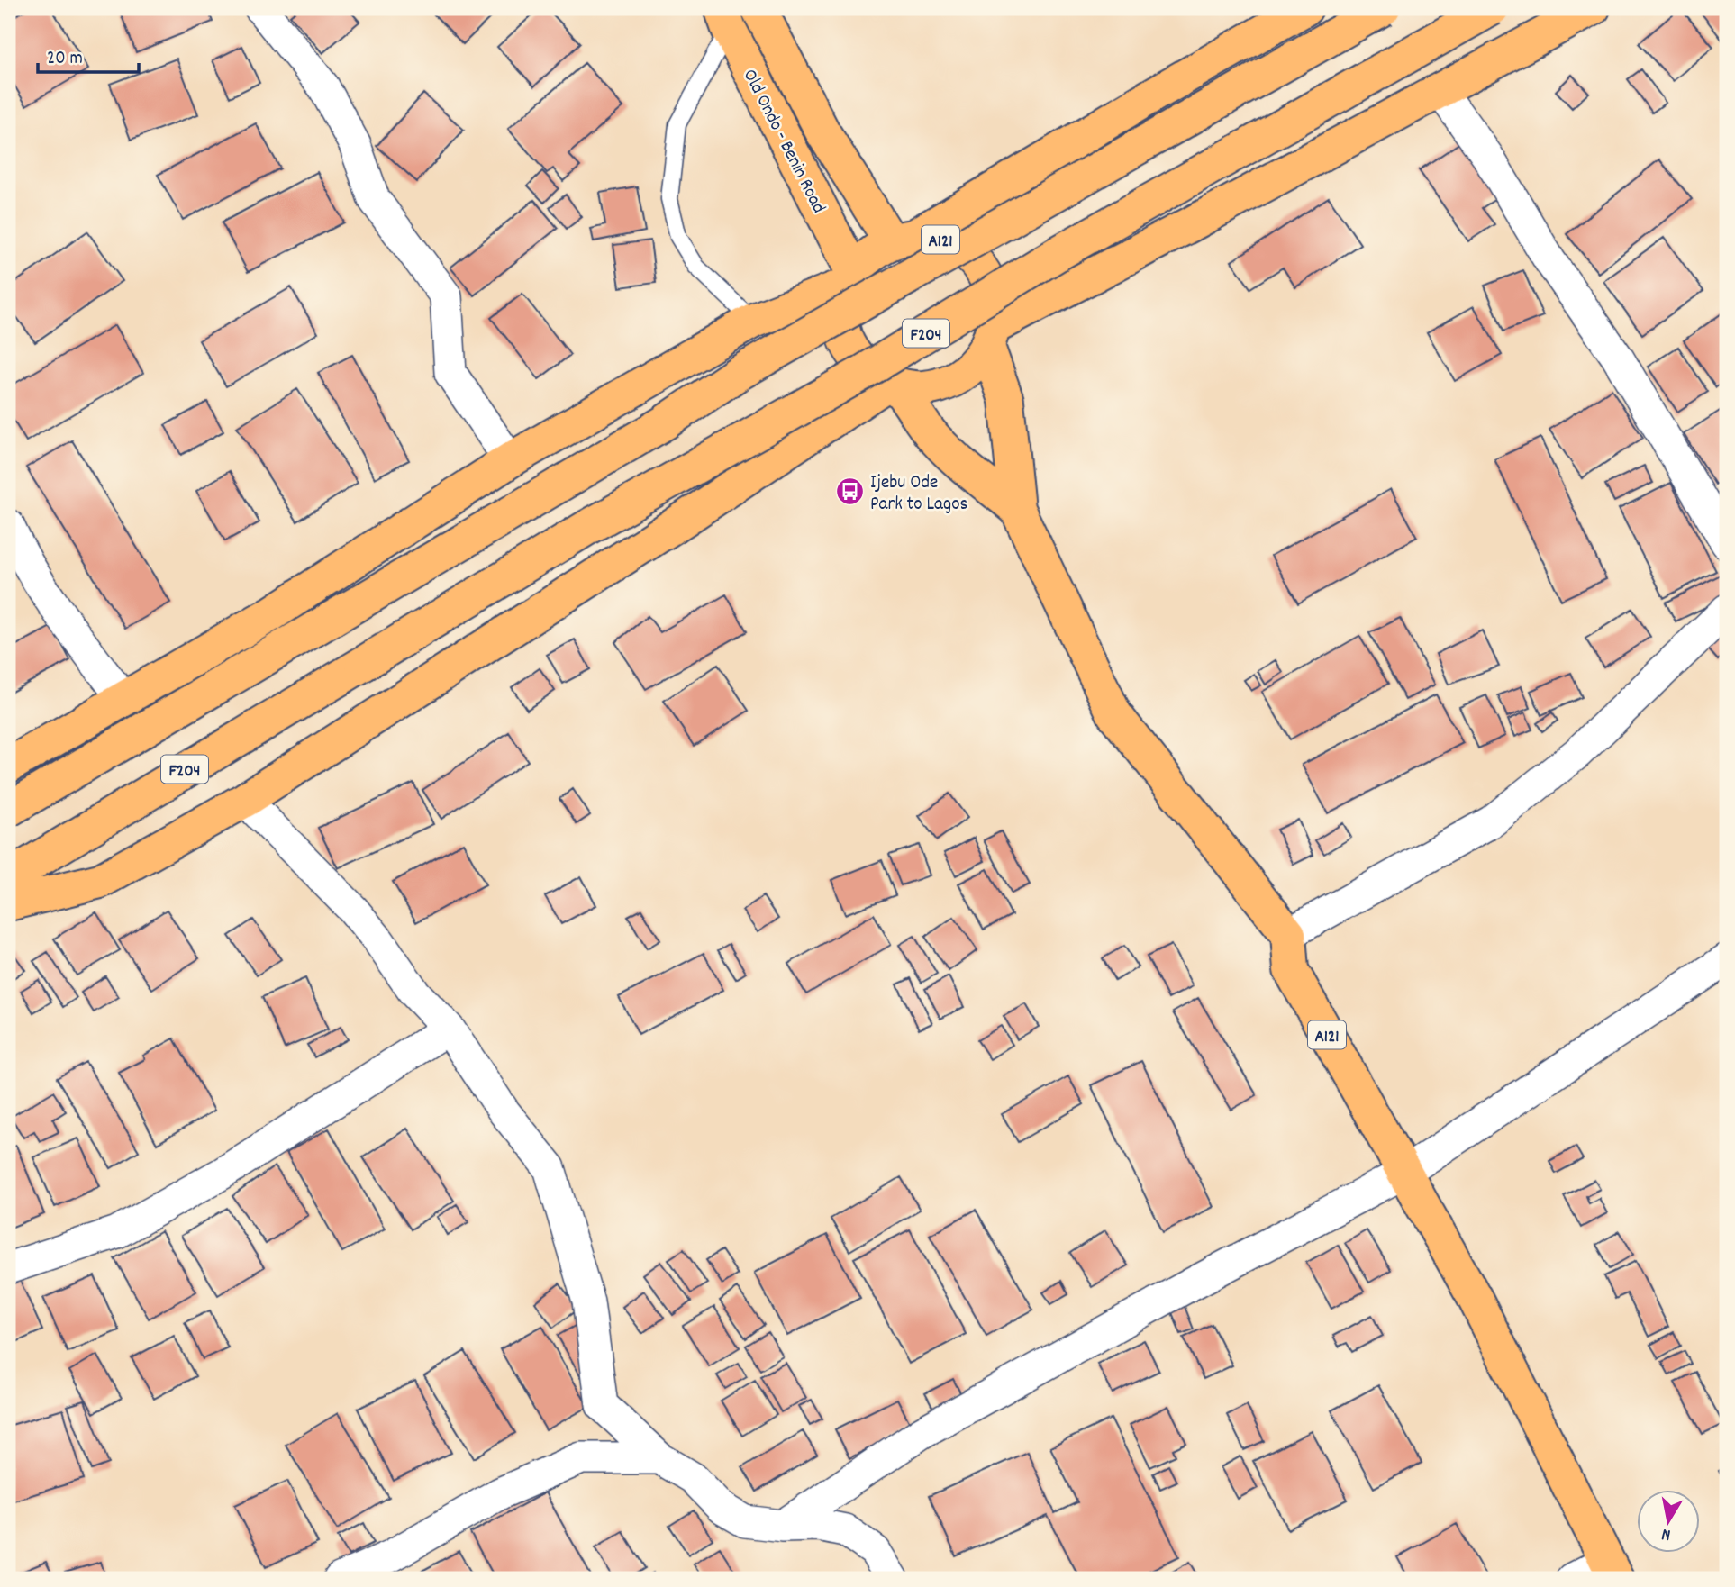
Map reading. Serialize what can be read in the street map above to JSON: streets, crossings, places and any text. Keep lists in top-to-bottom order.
{
  "streets": {
    "main road": ["Old Ondo - Benin Road", "A121", "F204"]
  },
  "crossings": [
    ["Old Ondo - Benin Road", "A121"]
  ],
  "places": {
    "bus stop": ["Ijebu Ode Park to Lagos"]
  },
  "scale_bar": "20 m",
  "north": "bottom"
}
